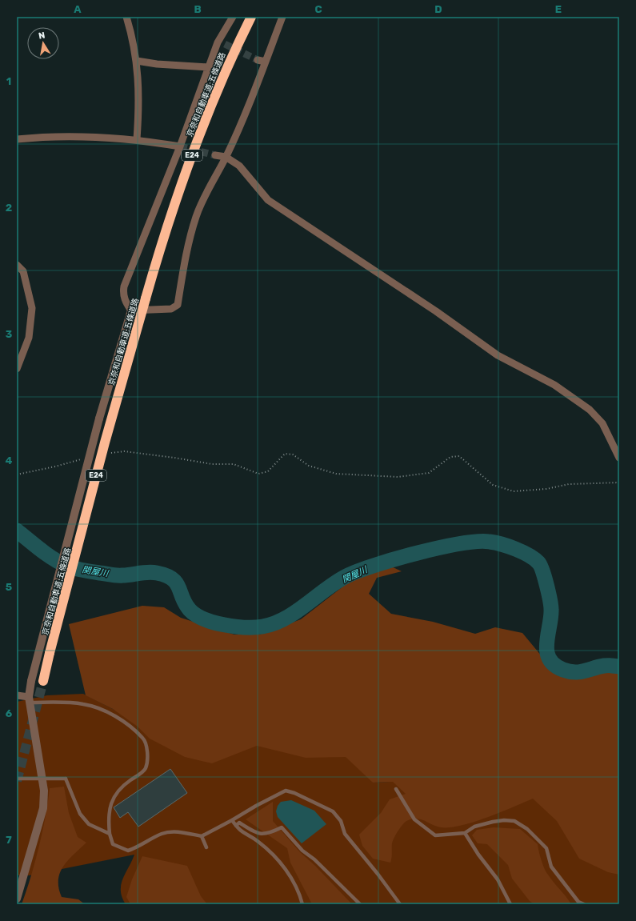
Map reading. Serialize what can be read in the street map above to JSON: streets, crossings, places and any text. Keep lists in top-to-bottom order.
{
  "streets": {
    "highway": ["京奈和自動車道;五條道路", "E24"]
  },
  "water": ["関屋川"],
  "north": "top",
  "grid": {
    "columns": [
      "A",
      "B",
      "C",
      "D",
      "E"
    ],
    "rows": [
      "1",
      "2",
      "3",
      "4",
      "5",
      "6",
      "7"
    ]
  }
}
